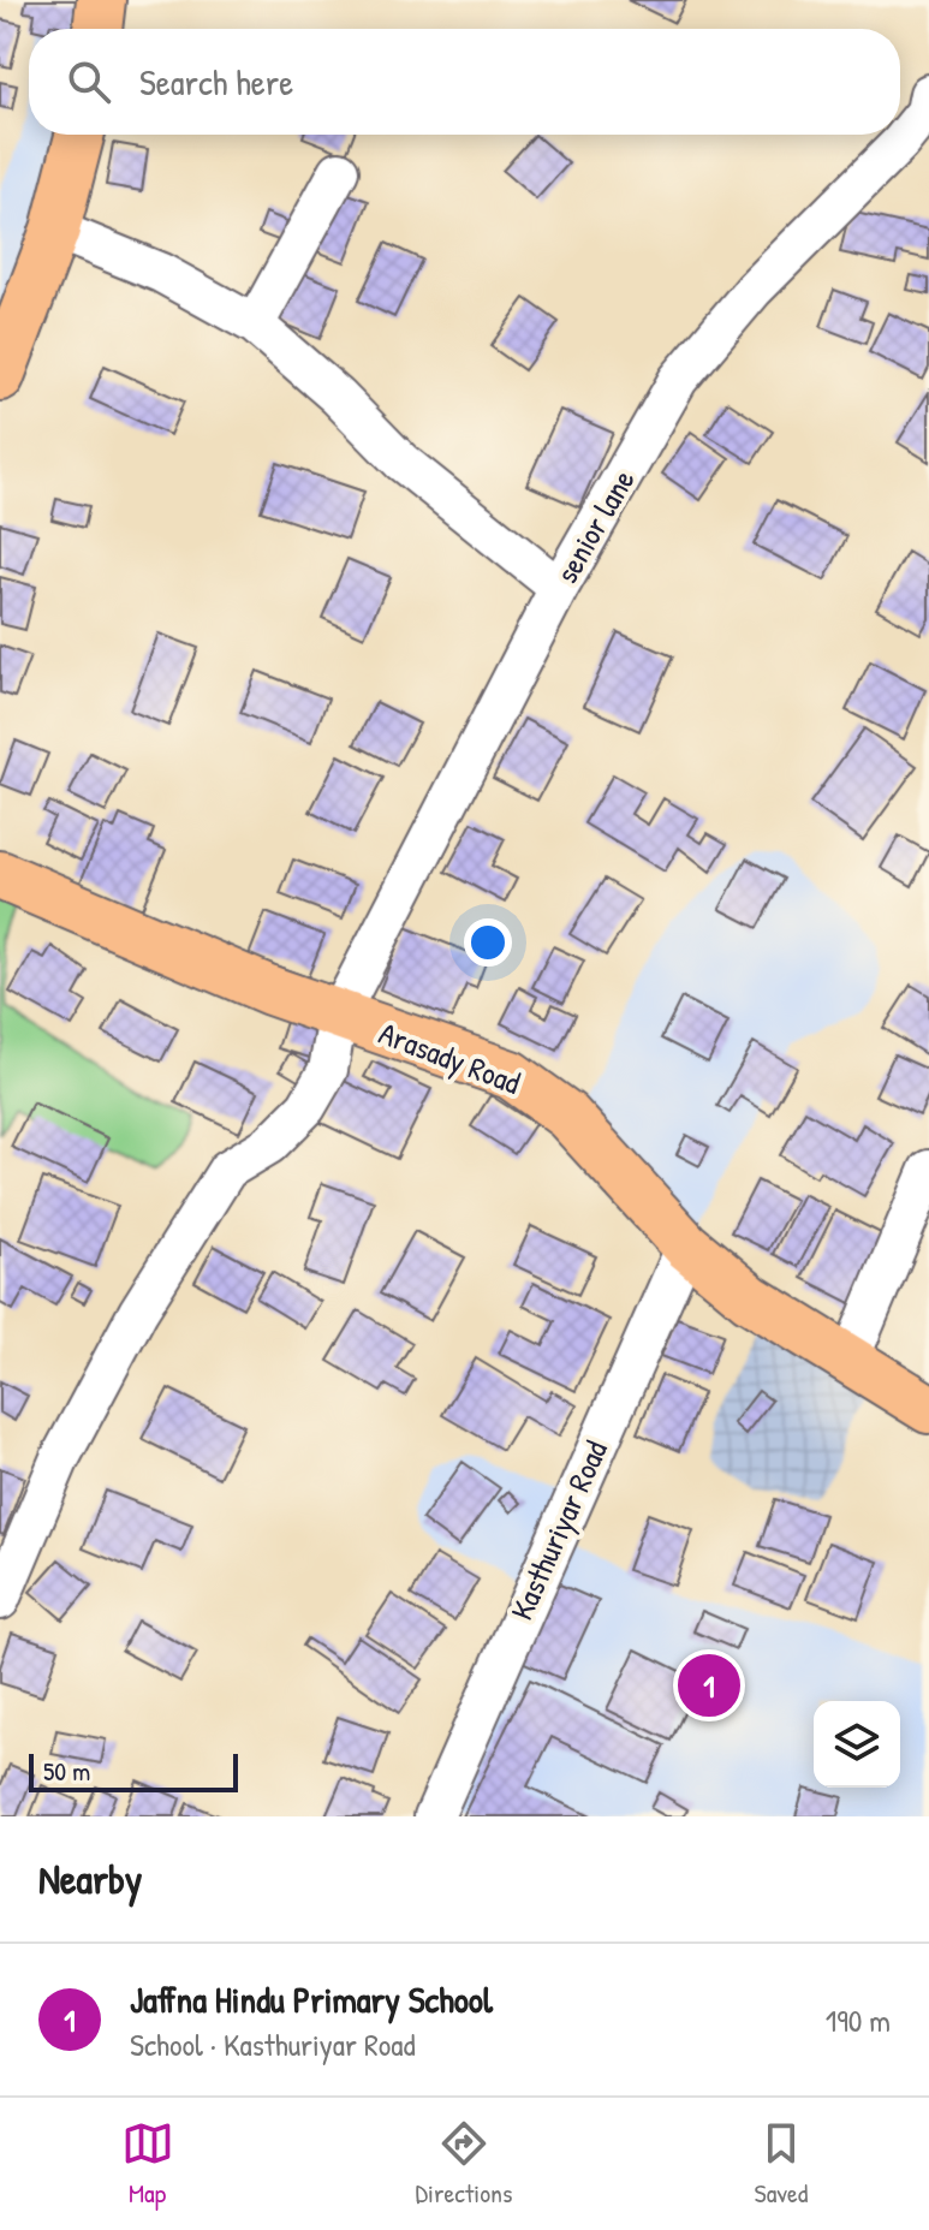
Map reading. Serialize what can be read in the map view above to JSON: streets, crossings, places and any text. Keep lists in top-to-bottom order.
{
  "streets": {
    "main road": ["Arasady Road"],
    "street": ["senior lane", "Kasthuriyar Road"]
  },
  "crossings": [
    ["senior lane", "Arasady Road"],
    ["Arasady Road", "Kasthuriyar Road"]
  ],
  "scale_bar": "50 m",
  "page": {
    "search": "Search here",
    "pins": "1",
    "scale": "50 m",
    "heading": "Nearby",
    "list": [
      {
        "mark": "1",
        "name": "Jaffna Hindu Primary School",
        "note": "School · Kasthuriyar Road",
        "value": "190 m"
      }
    ],
    "nav": ["Map", "Directions", "Saved"]
  }
}
